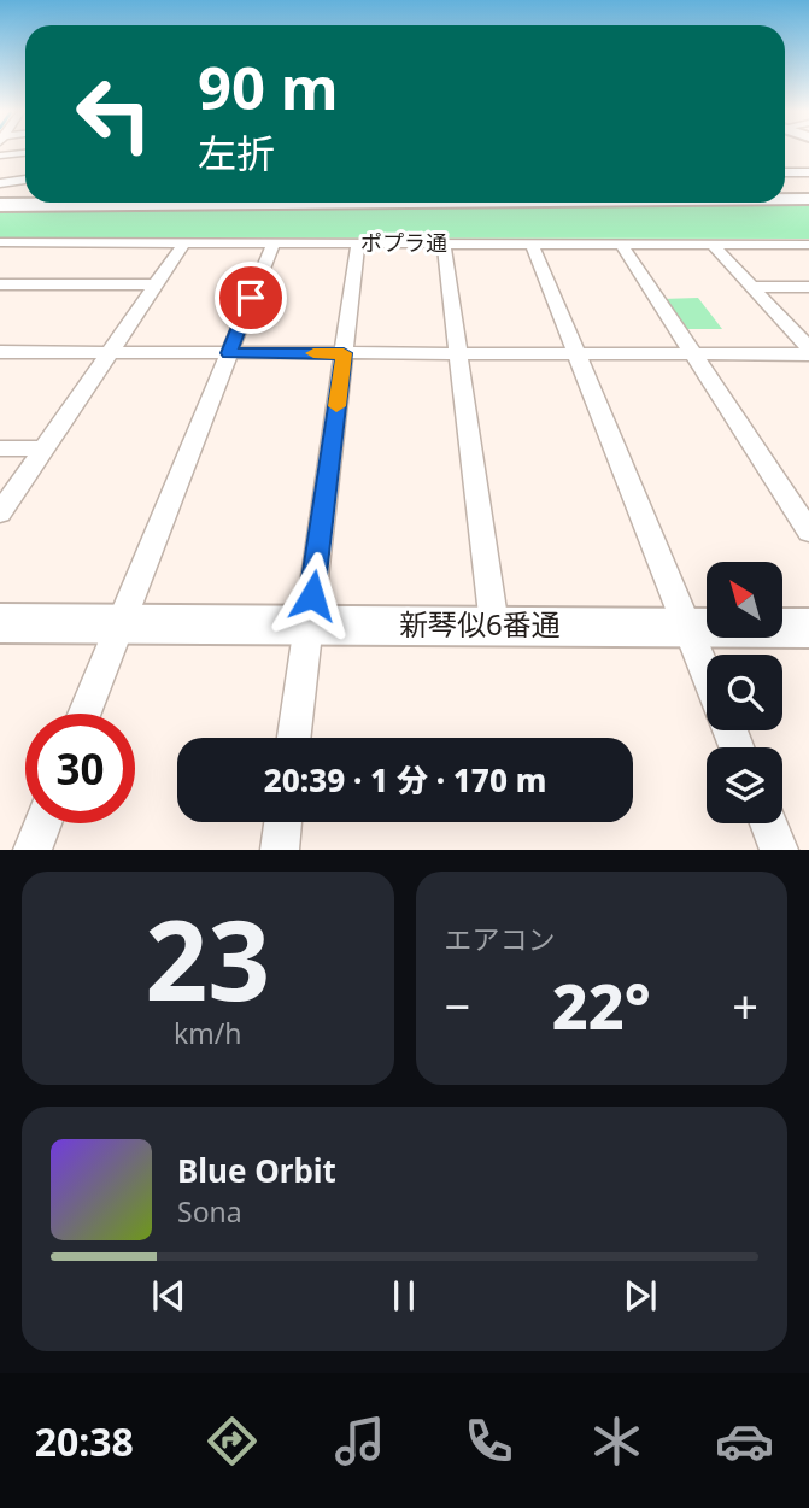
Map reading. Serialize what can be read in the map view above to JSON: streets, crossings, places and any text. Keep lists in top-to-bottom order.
{
  "streets": {
    "street": ["ポプラ通", "新琴似6番通"]
  },
  "north": "top left",
  "page": {
    "turn": ["90 m", "左折"],
    "limit": "30",
    "trip": "20:39 · 1 分 · 170 m",
    "tile": [
      ["23", "km/h"],
      "エアコン"
    ],
    "heat": ["−", "22°", "+"],
    "song": ["Blue Orbit", "Sona"],
    "tabs": "20:38"
  }
}
